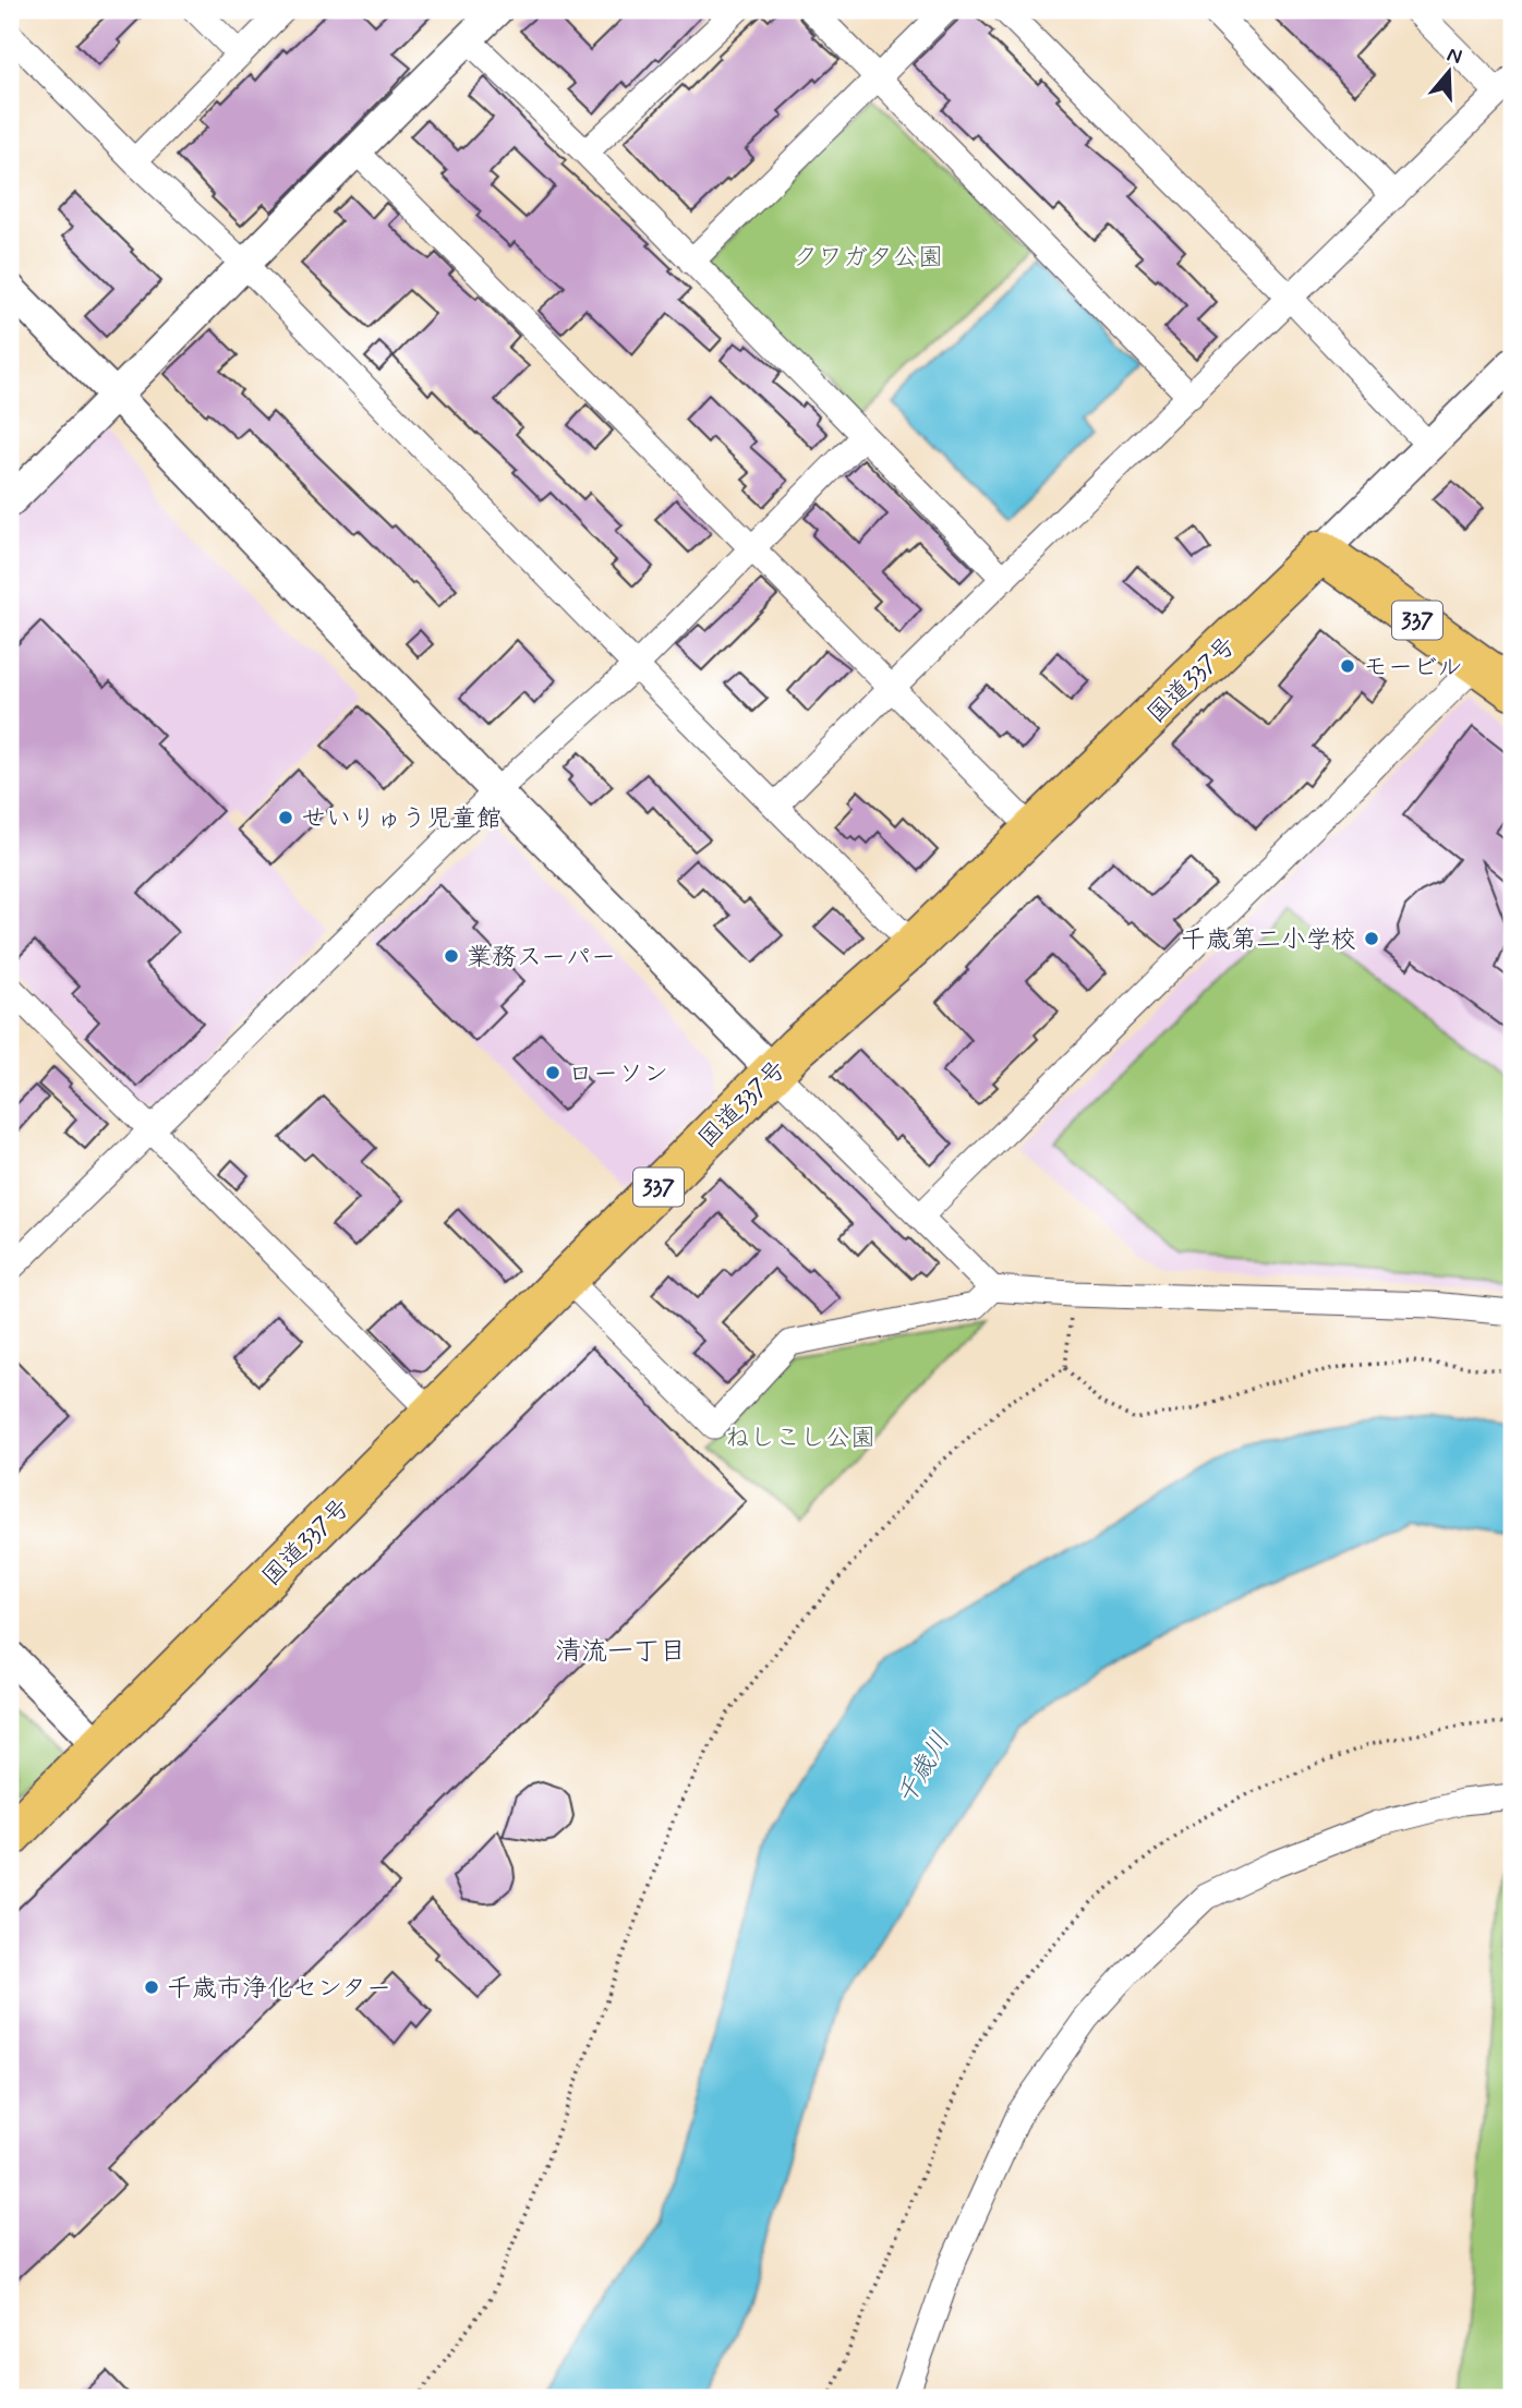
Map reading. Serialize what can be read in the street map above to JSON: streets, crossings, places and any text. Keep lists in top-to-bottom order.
{
  "streets": {
    "highway": ["337", "国道337号"]
  },
  "crossings": [
    ["337", "国道337号"]
  ],
  "districts": ["清流一丁目"],
  "water": ["千歳川"],
  "parks": ["クワガタ公園", "ねしこし公園"],
  "places": [
    "モービル",
    "せいりゅう児童館",
    "千歳第二小学校",
    "業務スーパー",
    "ローソン",
    "千歳市浄化センター"
  ],
  "north": "top"
}
